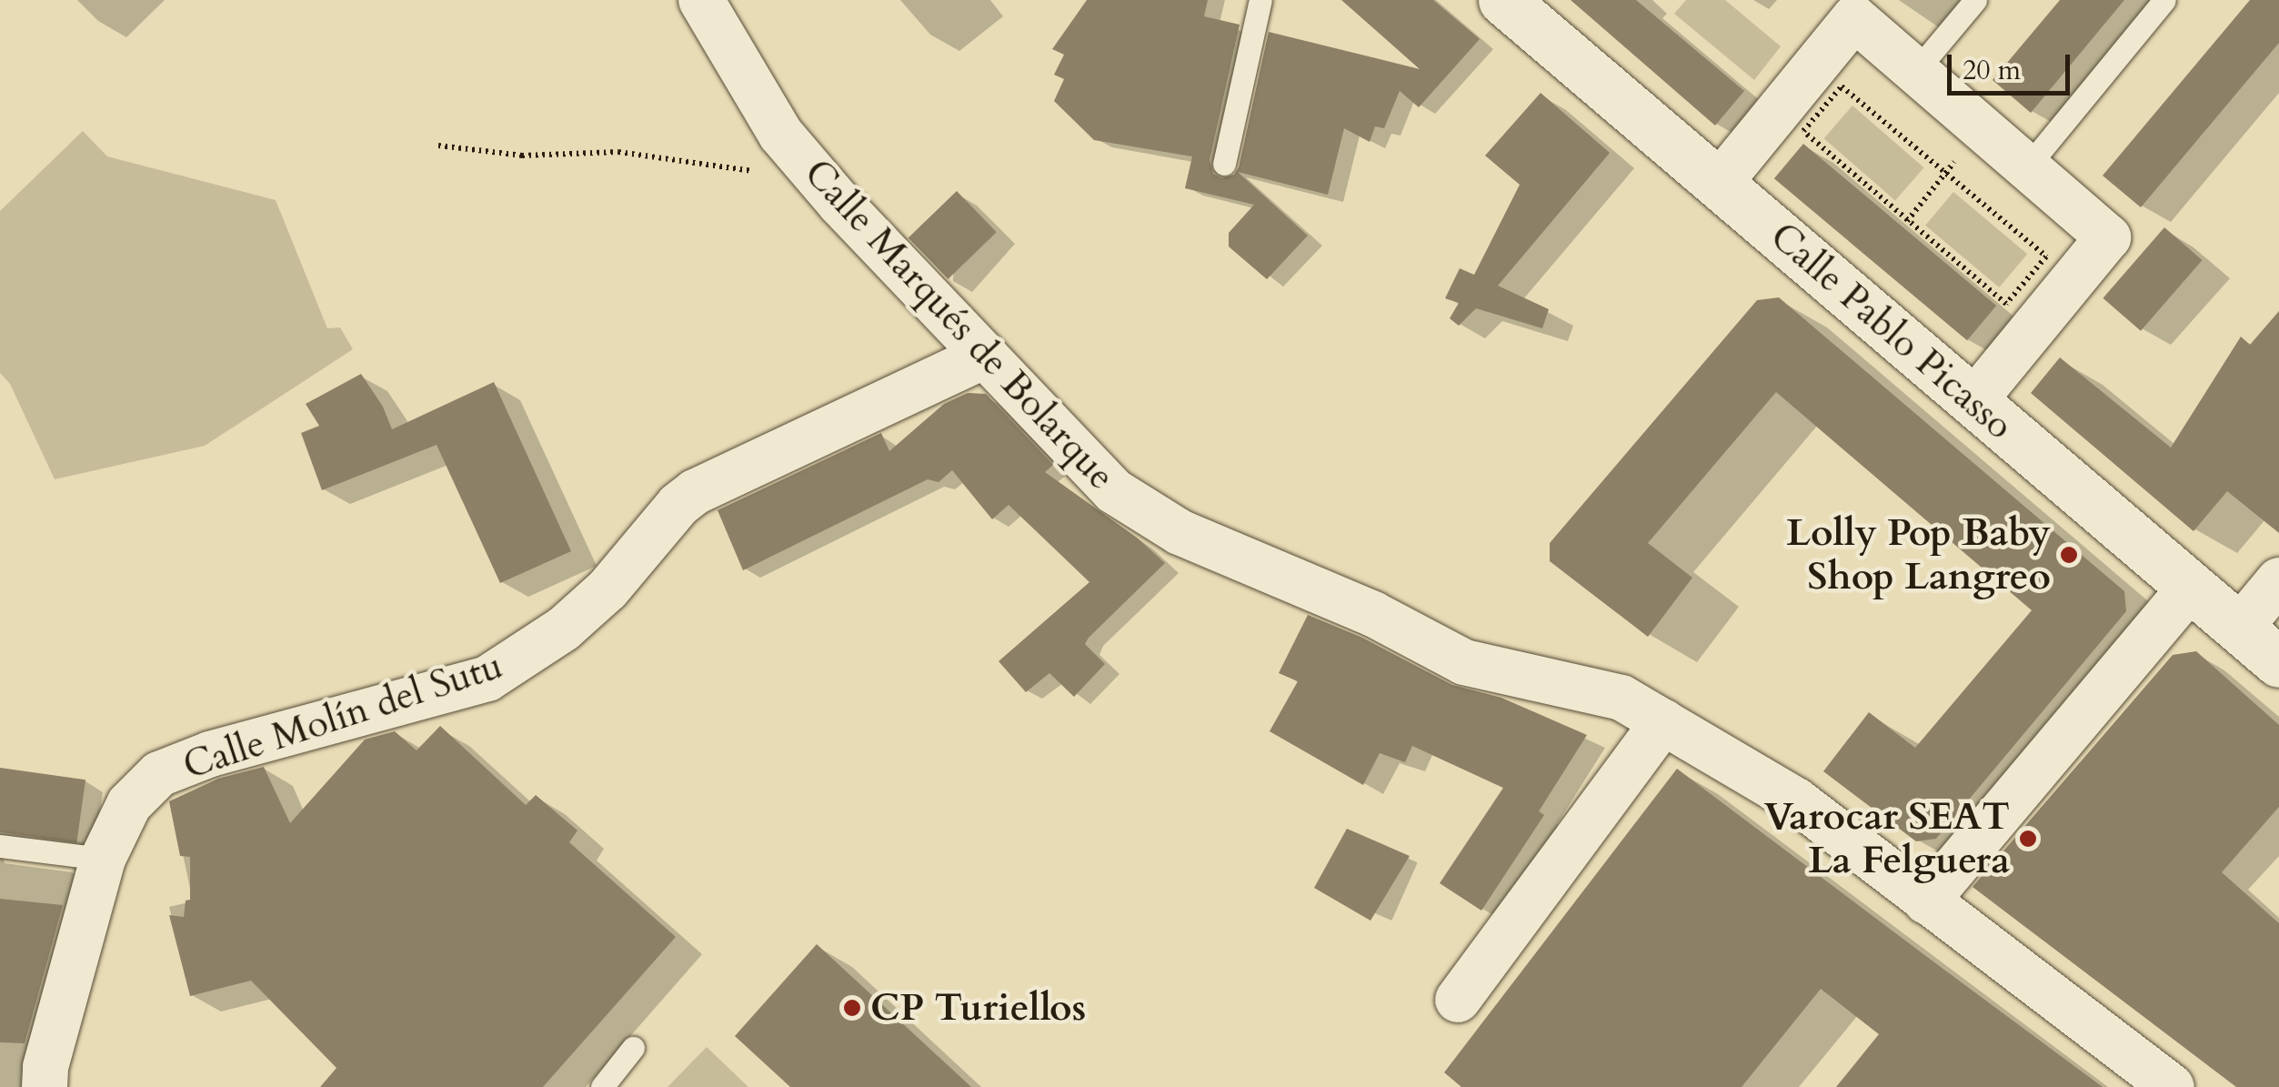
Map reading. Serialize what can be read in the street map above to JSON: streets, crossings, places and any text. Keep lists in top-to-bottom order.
{
  "streets": {
    "street": ["Calle Marqués de Bolarque", "Calle Pablo Picasso", "Calle Molín del Sutu"]
  },
  "crossings": [
    ["Calle Marqués de Bolarque", "Calle Molín del Sutu"]
  ],
  "places": ["Lolly Pop Baby Shop Langreo", "Varocar SEAT La Felguera", "CP Turiellos"],
  "scale_bar": "20 m"
}
